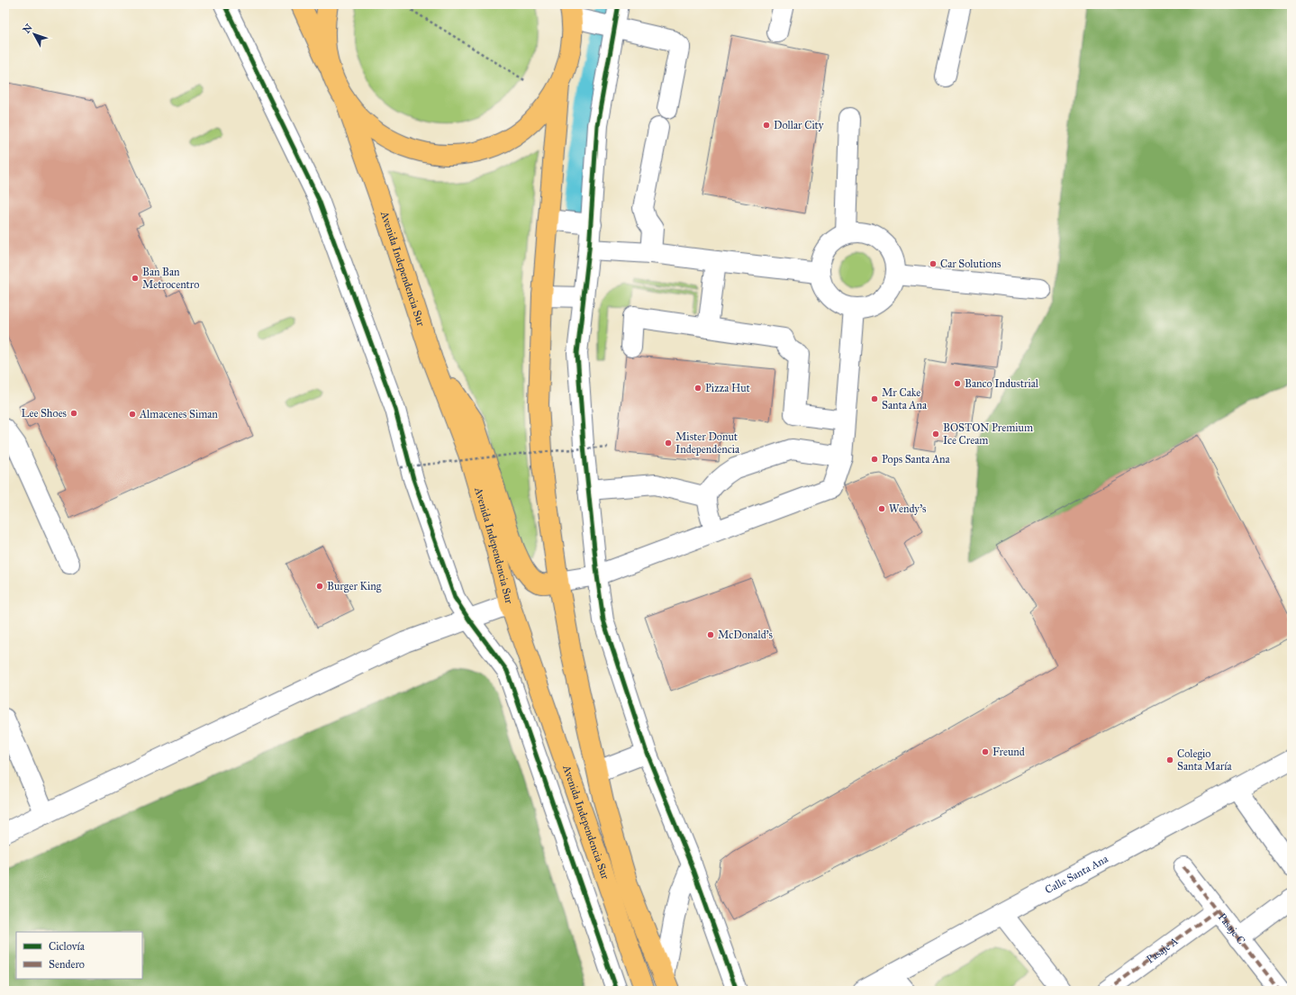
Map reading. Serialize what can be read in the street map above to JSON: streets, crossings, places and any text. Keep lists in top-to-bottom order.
{
  "streets": {
    "main road": ["Avenida Independencia Sur"],
    "street": ["Calle Santa Ana", "Pasaje C", "Pasaje A"]
  },
  "crossings": [
    ["Pasaje C", "Pasaje A"]
  ],
  "places": [
    "Dollar City",
    "Car Solutions",
    "Ban Ban Metrocentro",
    "Banco Industrial",
    "Pizza Hut",
    "Mr Cake Santa Ana",
    "Lee Shoes",
    "Almacenes Siman",
    "BOSTON Premium Ice Cream",
    "Mister Donut Independencia",
    "Pops Santa Ana",
    "Wendy's",
    "Burger King",
    "McDonald's",
    "Freund",
    "Colegio Santa María"
  ],
  "legend": ["Ciclovía", "Sendero"],
  "north": "top left"
}
